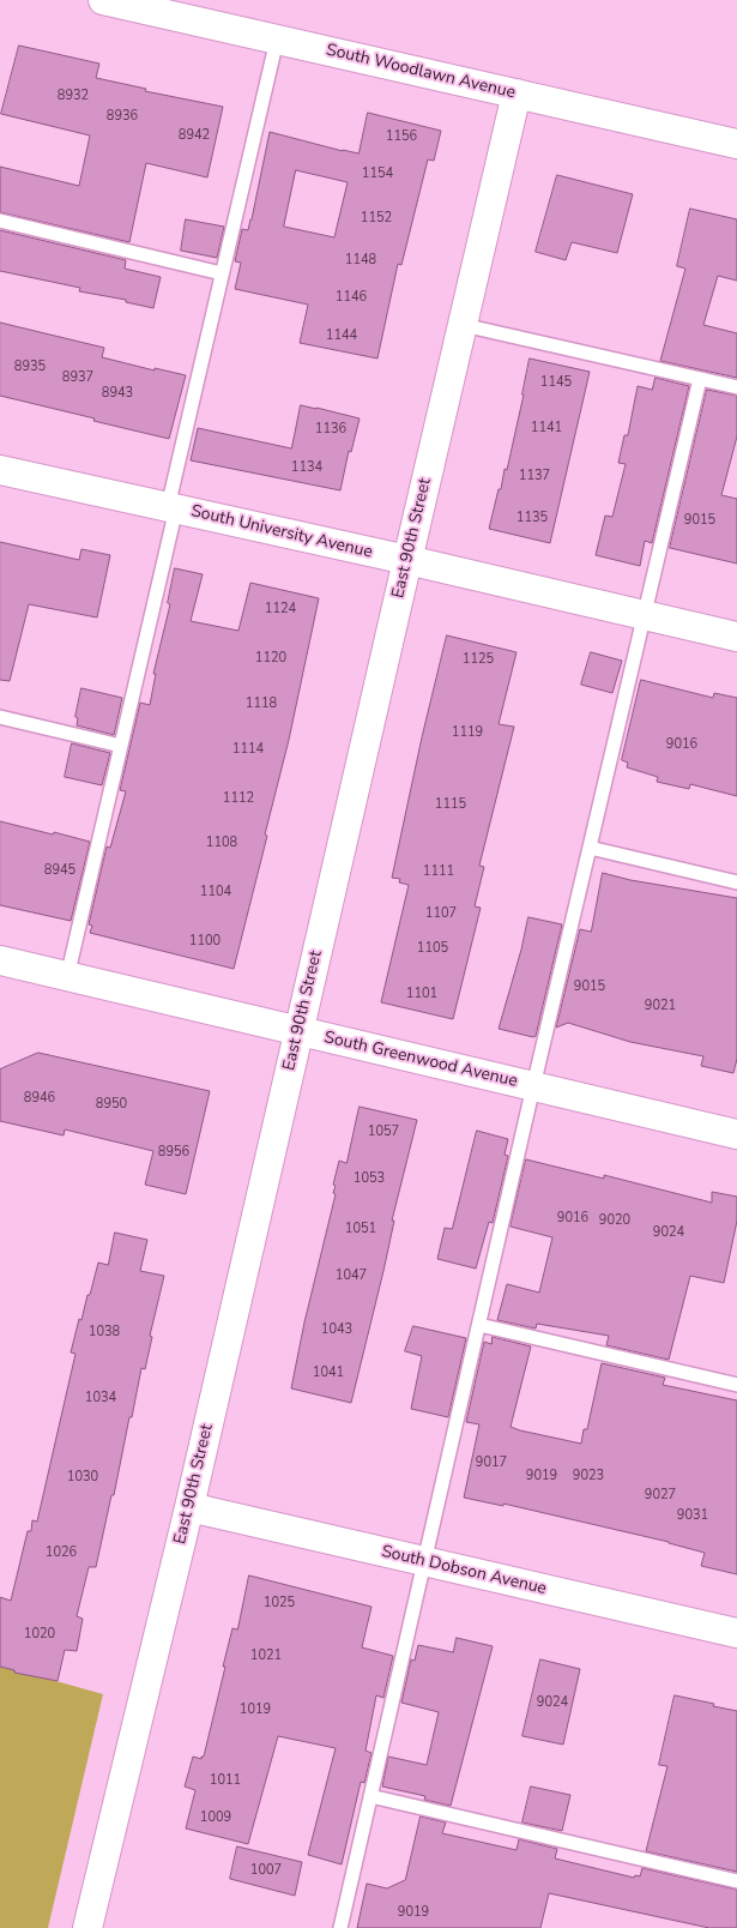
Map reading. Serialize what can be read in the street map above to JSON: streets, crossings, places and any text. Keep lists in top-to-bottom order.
{
  "streets": {
    "street": [
      "South Woodlawn Avenue",
      "South University Avenue",
      "East 90th Street",
      "South Greenwood Avenue",
      "South Dobson Avenue"
    ]
  },
  "crossings": [
    ["South Woodlawn Avenue", "East 90th Street"],
    ["South University Avenue", "East 90th Street"],
    ["East 90th Street", "South Greenwood Avenue"],
    ["East 90th Street", "South Dobson Avenue"]
  ],
  "house_numbers": [
    "8932",
    "8936",
    "8942",
    "1156",
    "1154",
    "1152",
    "1148",
    "1146",
    "1144",
    "8935",
    "8937",
    "1145",
    "8943",
    "1141",
    "1136",
    "1134",
    "1137",
    "1135",
    "9015",
    "1124",
    "1120",
    "1125",
    "1118",
    "1119",
    "9016",
    "1114",
    "1112",
    "1115",
    "1108",
    "8945",
    "1111",
    "1104",
    "1107",
    "1100",
    "1105",
    "9015",
    "1101",
    "9021",
    "8946",
    "8950",
    "1057",
    "8956",
    "1053",
    "9016",
    "9020",
    "1051",
    "9024",
    "1047",
    "1043",
    "1038",
    "1041",
    "1034",
    "9017",
    "9019",
    "9023",
    "1030",
    "9027",
    "9031",
    "1026",
    "1025",
    "1020",
    "1021",
    "9024",
    "1019",
    "1011",
    "1009",
    "1007",
    "9019"
  ]
}
